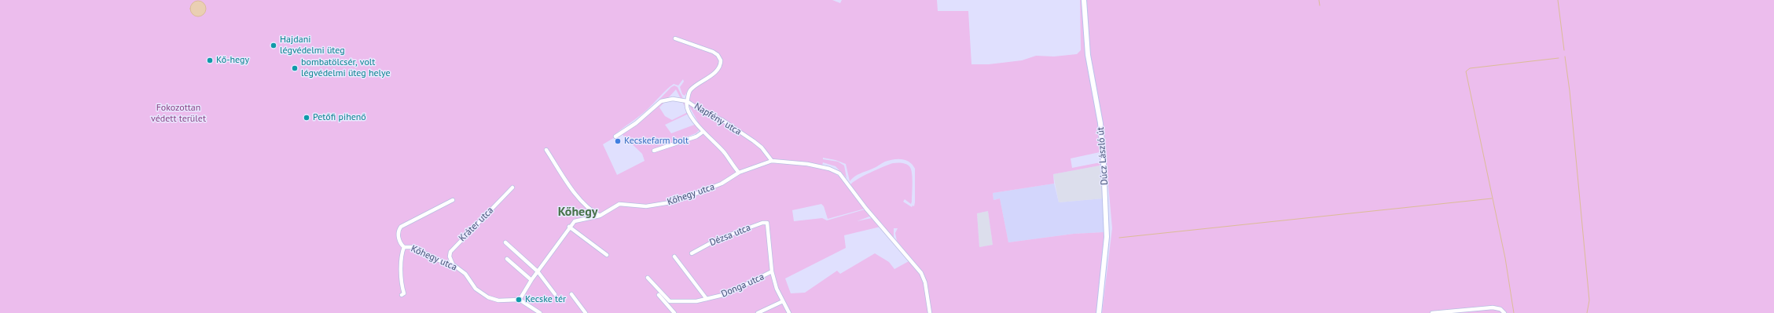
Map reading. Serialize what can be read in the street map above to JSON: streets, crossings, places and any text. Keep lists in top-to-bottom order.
{
  "streets": {
    "street": [
      "Napfény utca",
      "Dúcz László út",
      "Kőhegy utca",
      "Kráter utca",
      "Dézsa utca",
      "Donga utca"
    ]
  },
  "crossings": [
    ["Napfény utca", "Kőhegy utca"],
    ["Kőhegy utca", "Kráter utca"],
    ["Dézsa utca", "Donga utca"]
  ],
  "districts": ["Kőhegy"],
  "parks": ["Fokozottan védett terület"],
  "places": [
    "Hajdani légvédelmi üteg",
    "Kő-hegy",
    "bombatölcsér, volt légvédelmi üteg helye",
    "Petőfi pihenő",
    "Kecskefarm bolt",
    "Kecske tér"
  ]
}
